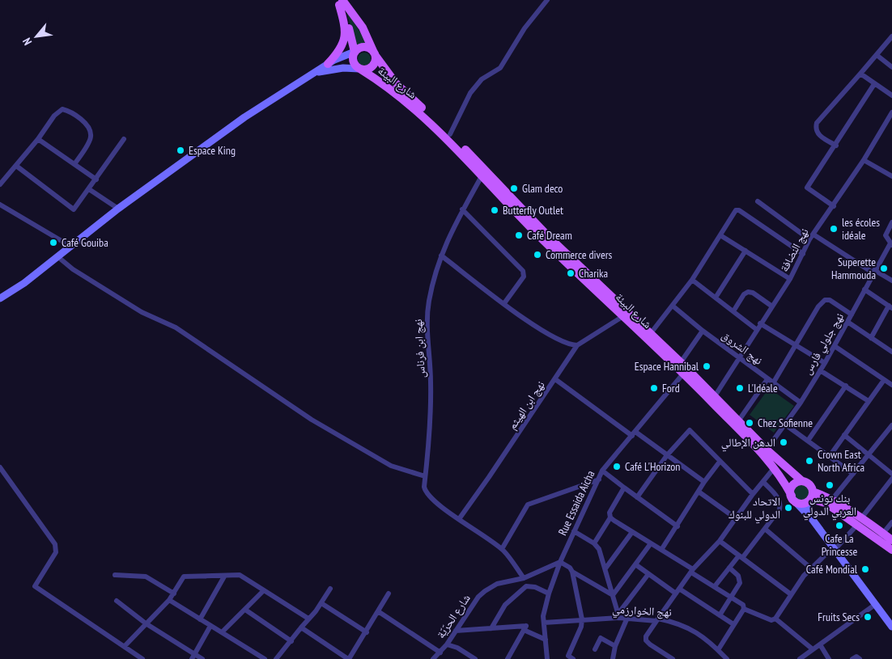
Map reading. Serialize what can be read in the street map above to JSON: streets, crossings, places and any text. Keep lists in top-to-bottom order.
{
  "streets": {
    "main road": ["شارع البيئة"],
    "street": [
      "نهج النضافة",
      "نهج جلولي فارس",
      "نهج الشروق",
      "نهج ابن فرناس",
      "نهج ابن الهيثم",
      "Rue Essaida Aicha",
      "نهج الخوارزمي",
      "شارع الحرّيّة"
    ]
  },
  "crossings": [
    ["شارع البيئة", "نهج النضافة"],
    ["شارع البيئة", "نهج جلولي فارس"],
    ["شارع البيئة", "نهج ابن فرناس"],
    ["شارع البيئة", "نهج ابن الهيثم"],
    ["شارع البيئة", "Rue Essaida Aicha"],
    ["نهج النضافة", "نهج الشروق"],
    ["نهج جلولي فارس", "نهج الشروق"],
    ["نهج الشروق", "Rue Essaida Aicha"],
    ["نهج ابن فرناس", "نهج ابن الهيثم"],
    ["Rue Essaida Aicha", "نهج الخوارزمي"],
    ["Rue Essaida Aicha", "شارع الحرّيّة"]
  ],
  "places": [
    "Espace King",
    "Glam deco",
    "Butterfly Outlet",
    "les écoles idéale",
    "Café Dream",
    "Café Gouiba",
    "Commerce divers",
    "Superette Hammouda",
    "Charika",
    "Espace Hannibal",
    "Ford",
    "L'Idéale",
    "Chez Sofienne",
    "الدهن الإطالي",
    "Crown East North Africa",
    "Café L'Horizon",
    "بنك تونس العربي الدولي",
    "الاتحاد الدولي للبنوك",
    "Cafe La Princesse",
    "Café Mondial",
    "Fruits Secs"
  ],
  "north": "bottom left"
}
